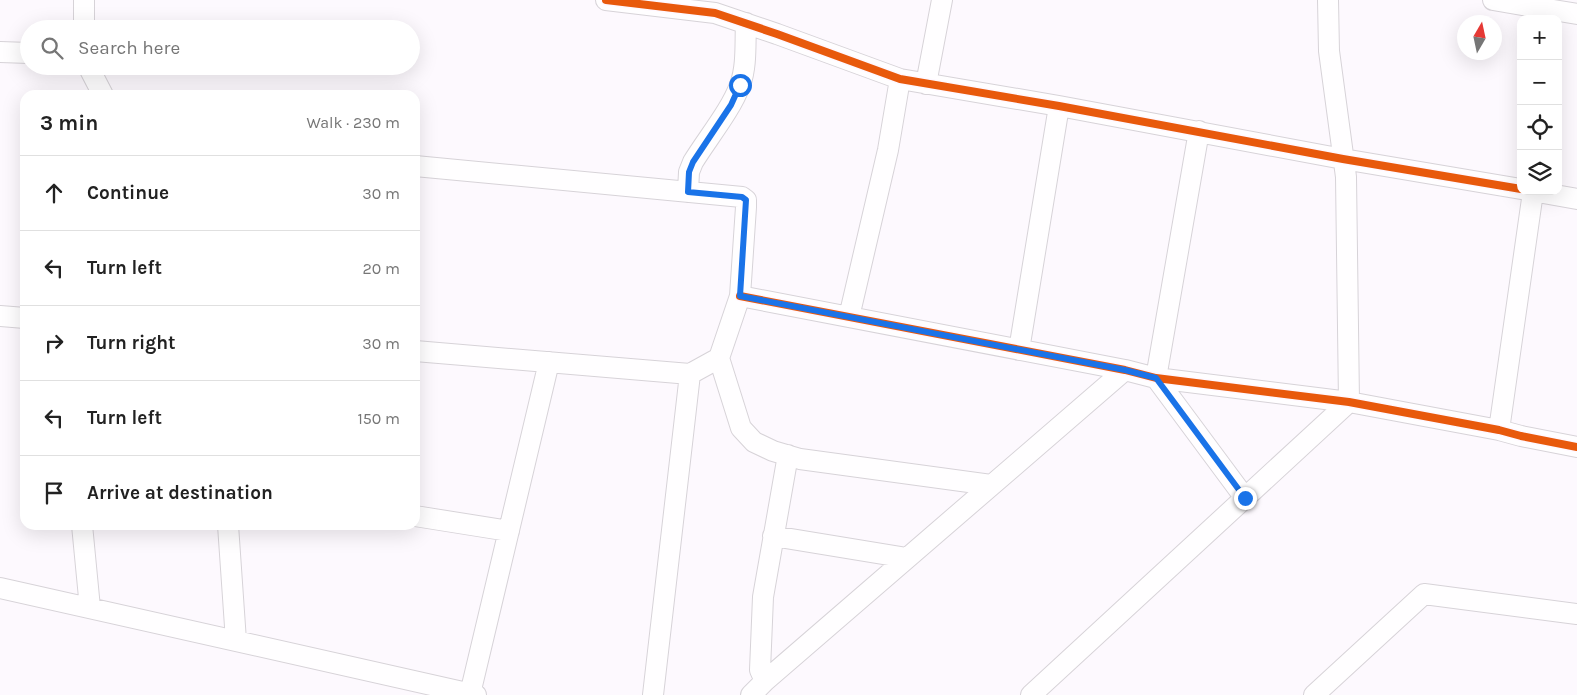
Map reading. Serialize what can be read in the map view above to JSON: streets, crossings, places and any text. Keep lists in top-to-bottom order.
{
  "north": "top",
  "page": {
    "map_buttons": ["+", "−"],
    "search": "Search here",
    "heading": ["3 min", "Walk · 230 m"],
    "list": [
      ["Continue", "30 m"],
      ["Turn left", "20 m"],
      ["Turn right", "30 m"],
      ["Turn left", "150 m"],
      "Arrive at destination"
    ]
  }
}
